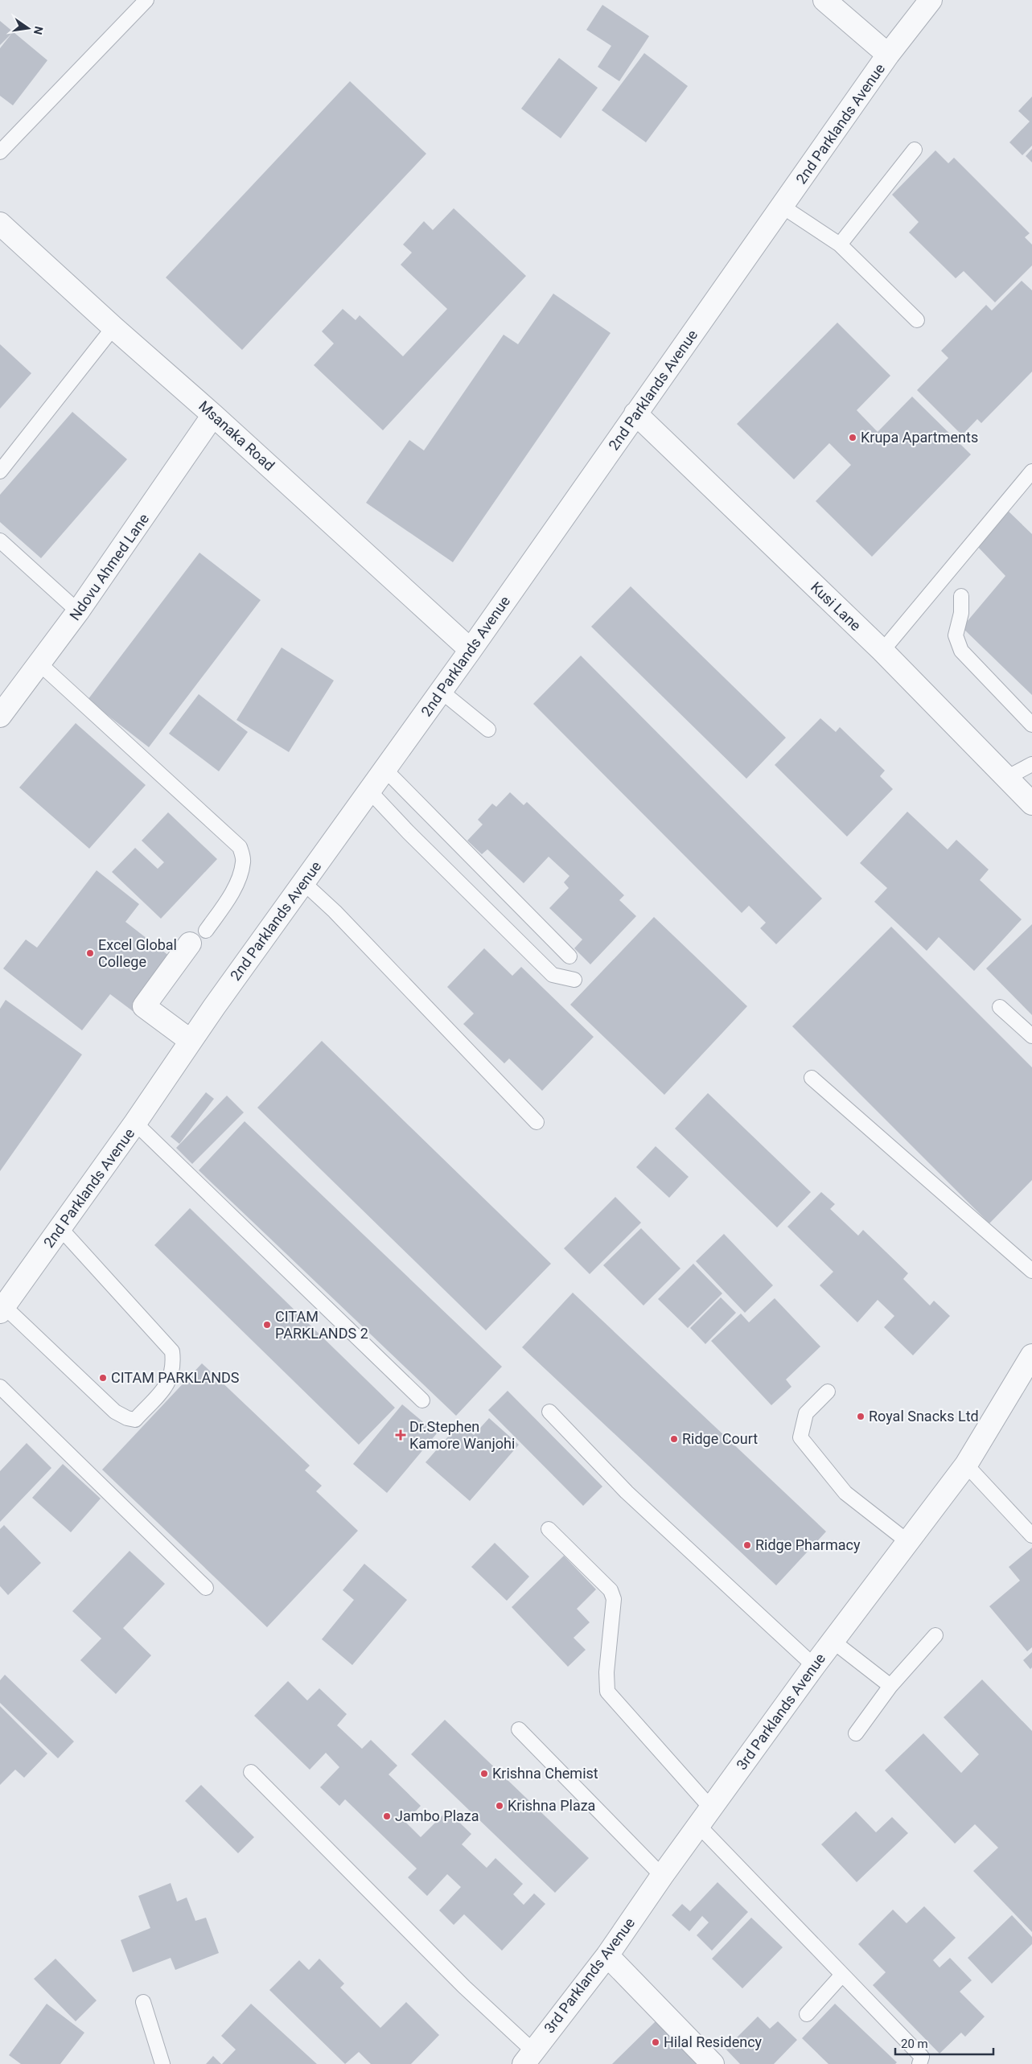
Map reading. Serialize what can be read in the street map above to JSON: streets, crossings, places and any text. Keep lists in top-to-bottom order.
{
  "streets": {
    "street": [
      "2nd Parklands Avenue",
      "Msanaka Road",
      "Ndovu Ahmed Lane",
      "Kusi Lane",
      "3rd Parklands Avenue"
    ]
  },
  "crossings": [
    ["2nd Parklands Avenue", "Msanaka Road"],
    ["2nd Parklands Avenue", "Kusi Lane"],
    ["Msanaka Road", "Ndovu Ahmed Lane"]
  ],
  "places": {
    "other": [
      "Krupa Apartments",
      "Excel Global College",
      "CITAM PARKLANDS 2",
      "CITAM PARKLANDS",
      "Royal Snacks Ltd",
      "Ridge Court",
      "Ridge Pharmacy",
      "Krishna Chemist",
      "Krishna Plaza",
      "Jambo Plaza",
      "Hilal Residency"
    ],
    "health": ["Dr.Stephen Kamore Wanjohi"]
  },
  "scale_bar": "20 m",
  "north": "right"
}
